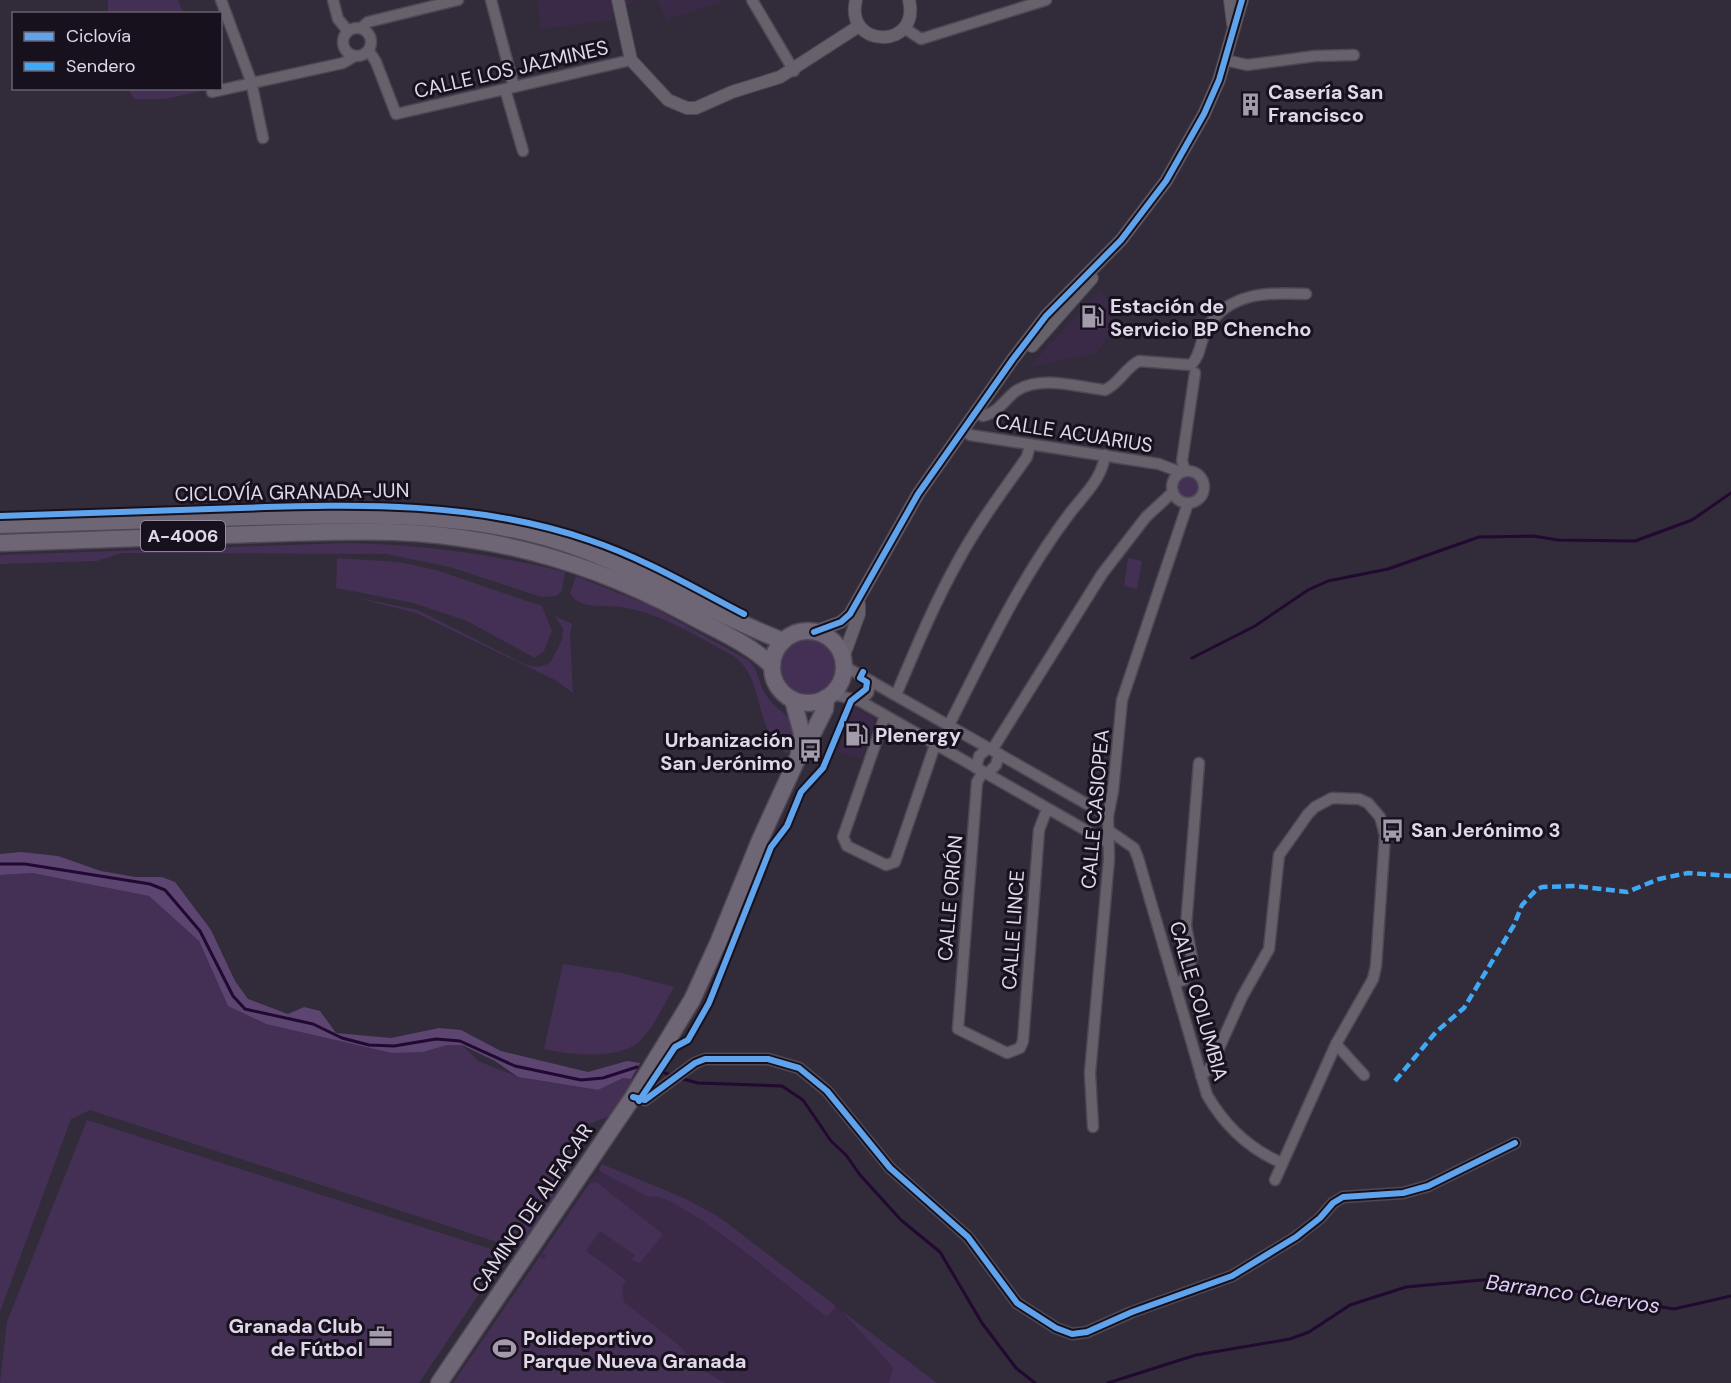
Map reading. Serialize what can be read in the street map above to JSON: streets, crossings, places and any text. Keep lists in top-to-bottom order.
{
  "streets": {
    "main road": ["A-4006", "CAMINO DE ALFACAR"],
    "street": [
      "CALLE LOS JAZMINES",
      "CALLE ACUARIUS",
      "CALLE CASIOPEA",
      "CALLE ORIÓN",
      "CALLE LINCE",
      "CALLE COLUMBIA"
    ],
    "cycle path": ["CICLOVÍA GRANADA-JUN"]
  },
  "crossings": [
    ["CALLE ACUARIUS", "CALLE CASIOPEA"],
    ["A-4006", "CAMINO DE ALFACAR"],
    ["CALLE CASIOPEA", "CALLE COLUMBIA"],
    ["CALLE ORIÓN", "CALLE LINCE"]
  ],
  "water": ["Barranco Cuervos"],
  "places": {
    "building": ["Casería San Francisco"],
    "fuel station": ["Estación de Servicio BP Chencho", "Plenergy"],
    "bus stop": ["Urbanización San Jerónimo", "San Jerónimo 3"],
    "office": ["Granada Club de Fútbol"],
    "sports": ["Polideportivo Parque Nueva Granada"]
  },
  "legend": ["Ciclovía", "Sendero"]
}
